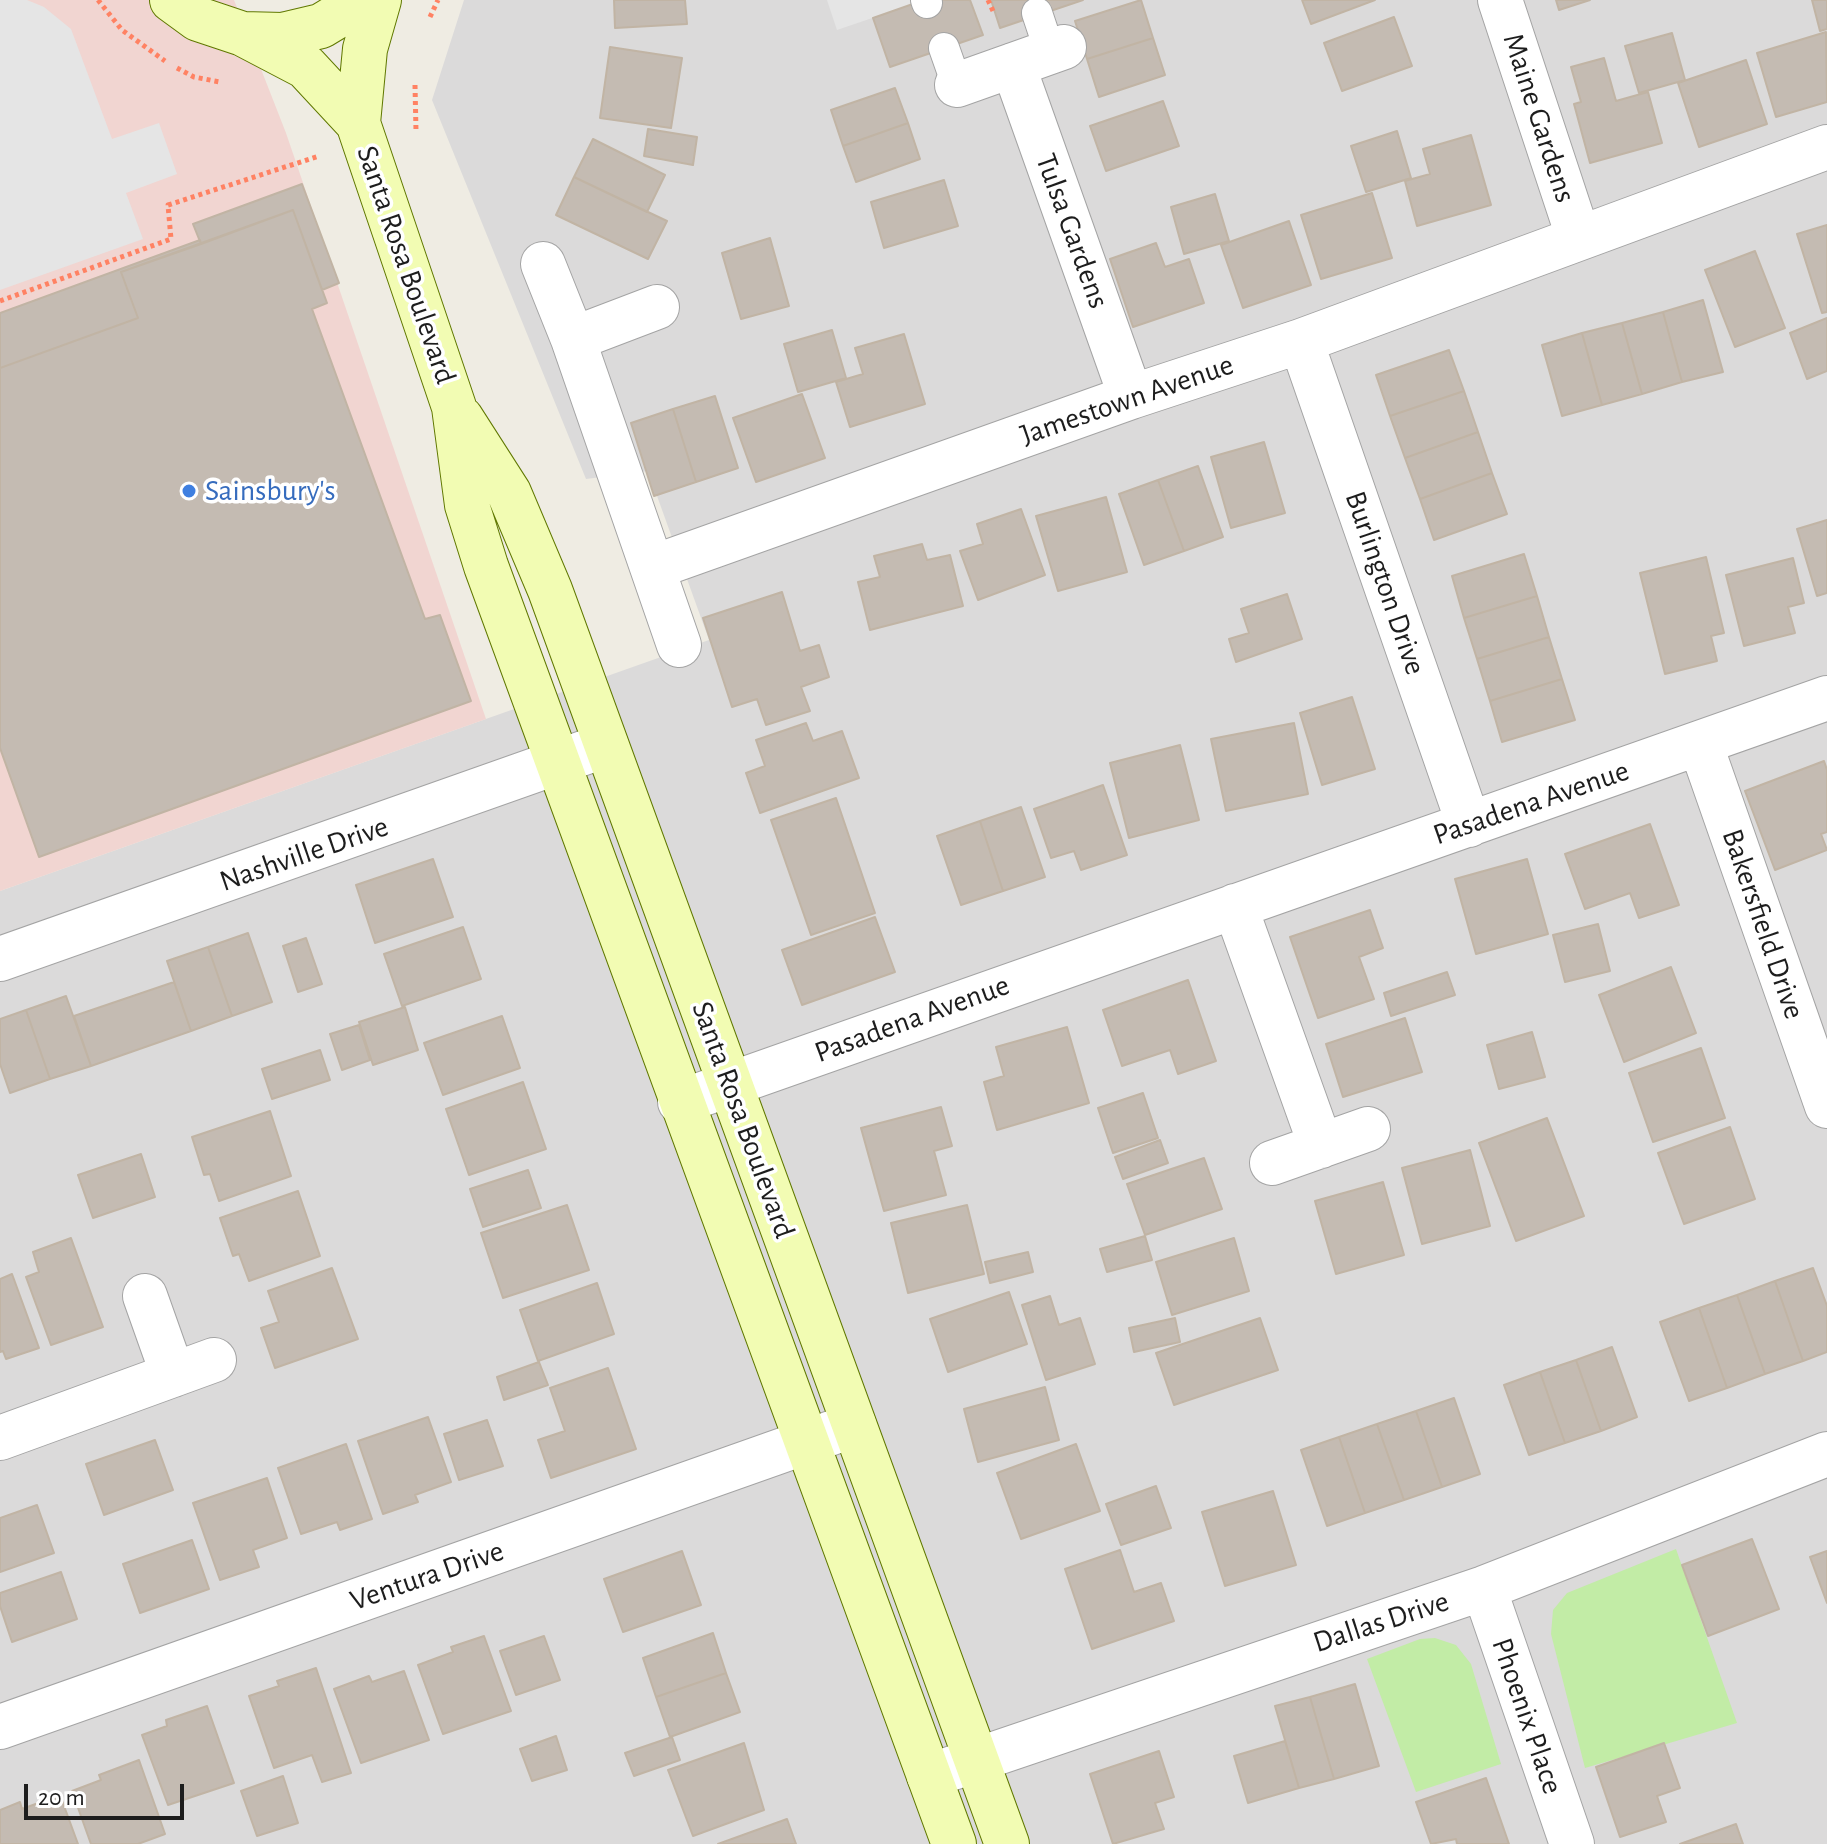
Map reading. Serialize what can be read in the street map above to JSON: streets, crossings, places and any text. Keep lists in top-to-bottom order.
{
  "streets": {
    "street": [
      "Maine Gardens",
      "Tulsa Gardens",
      "Santa Rosa Boulevard",
      "Jamestown Avenue",
      "Burlington Drive",
      "Pasadena Avenue",
      "Nashville Drive",
      "Bakersfield Drive",
      "Ventura Drive",
      "Dallas Drive",
      "Phoenix Place"
    ]
  },
  "crossings": [
    ["Maine Gardens", "Jamestown Avenue"],
    ["Tulsa Gardens", "Jamestown Avenue"],
    ["Santa Rosa Boulevard", "Pasadena Avenue"],
    ["Santa Rosa Boulevard", "Nashville Drive"],
    ["Santa Rosa Boulevard", "Ventura Drive"],
    ["Santa Rosa Boulevard", "Dallas Drive"],
    ["Jamestown Avenue", "Burlington Drive"],
    ["Burlington Drive", "Pasadena Avenue"],
    ["Pasadena Avenue", "Bakersfield Drive"],
    ["Dallas Drive", "Phoenix Place"]
  ],
  "places": ["Sainsbury's"],
  "scale_bar": "20 m"
}
